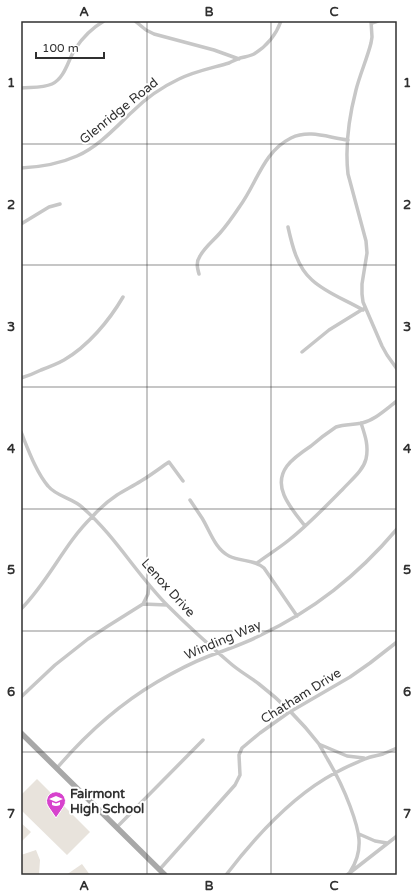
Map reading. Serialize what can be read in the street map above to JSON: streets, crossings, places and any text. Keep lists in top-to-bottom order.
{
  "streets": {
    "street": [
      "Glenridge Road",
      "Lenox Drive",
      "Winding Way",
      "Chatham Drive"
    ]
  },
  "crossings": [
    ["Lenox Drive", "Winding Way"],
    ["Lenox Drive", "Chatham Drive"]
  ],
  "places": {
    "school or university": ["Fairmont High School"]
  },
  "scale_bar": "100 m",
  "grid": {
    "columns": ["A", "B", "C"],
    "rows": [
      "1",
      "2",
      "3",
      "4",
      "5",
      "6",
      "7"
    ]
  }
}
